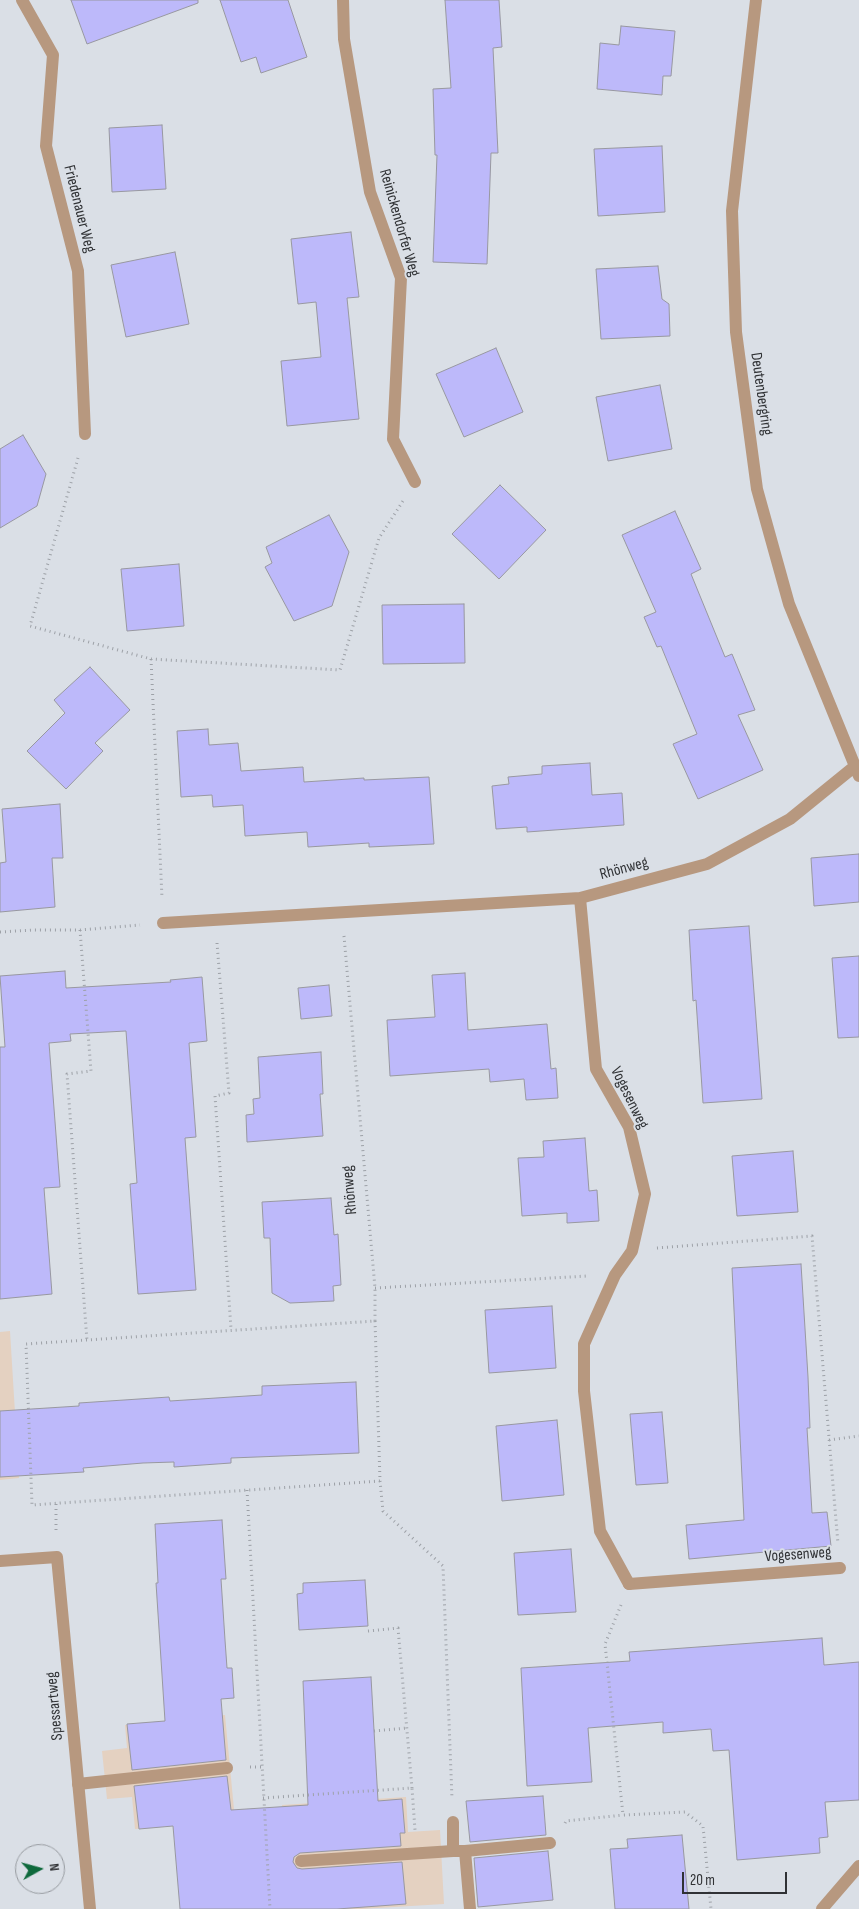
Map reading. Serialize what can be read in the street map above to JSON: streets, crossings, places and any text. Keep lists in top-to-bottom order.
{
  "streets": {
    "street": [
      "Friedenauer Weg",
      "Reinickendorfer Weg",
      "Deutenbergring",
      "Rhönweg",
      "Vogesenweg",
      "Spessartweg"
    ]
  },
  "crossings": [
    ["Deutenbergring", "Rhönweg"],
    ["Rhönweg", "Vogesenweg"]
  ],
  "scale_bar": "20 m",
  "north": "right"
}
